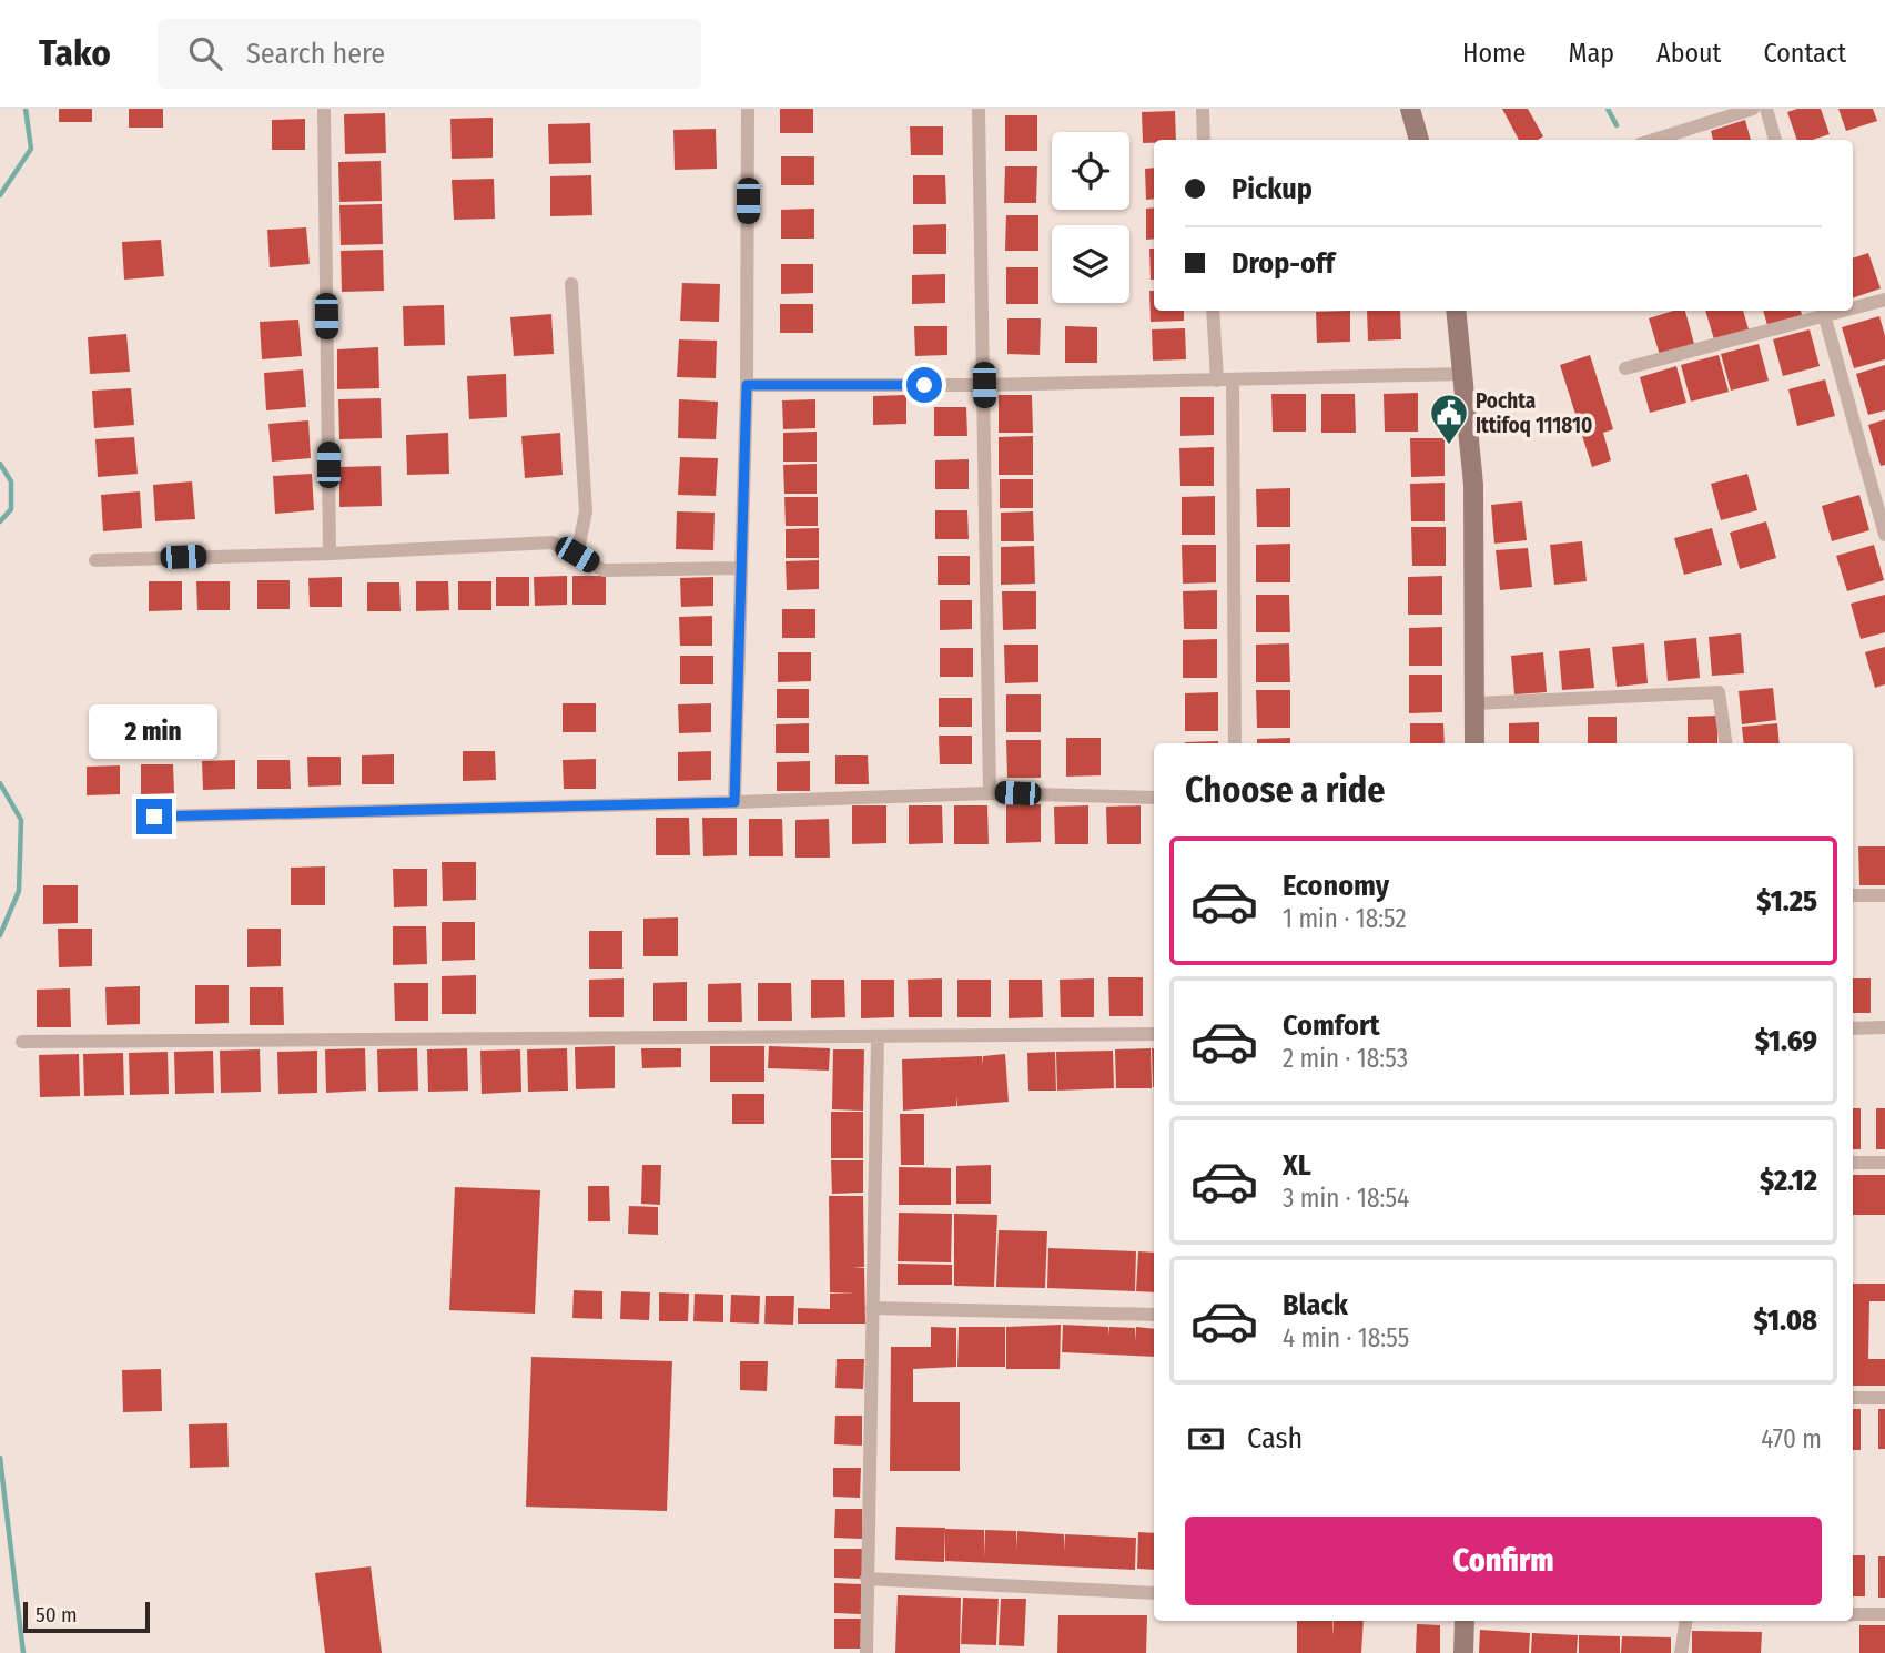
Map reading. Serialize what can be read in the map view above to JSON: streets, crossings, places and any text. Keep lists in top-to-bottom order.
{
  "places": {
    "public building": ["Pochta Ittifoq 111810"]
  },
  "scale_bar": "50 m",
  "page": {
    "header": "Tako",
    "search": "Search here",
    "nav": [
      "Home",
      "Map",
      "About",
      "Contact"
    ],
    "banner": ["Pickup", "Drop-off"],
    "bubble": "2 min",
    "heading": "Choose a ride",
    "list": [
      {
        "name": "Economy",
        "note": "1 min · 18:52",
        "value": "$1.25"
      },
      {
        "name": "Comfort",
        "note": "2 min · 18:53",
        "value": "$1.69"
      },
      {
        "name": "XL",
        "note": "3 min · 18:54",
        "value": "$2.12"
      },
      {
        "name": "Black",
        "note": "4 min · 18:55",
        "value": "$1.08"
      }
    ],
    "pay": ["Cash", "470 m"],
    "buttons": "Confirm",
    "scale": "50 m"
  }
}
